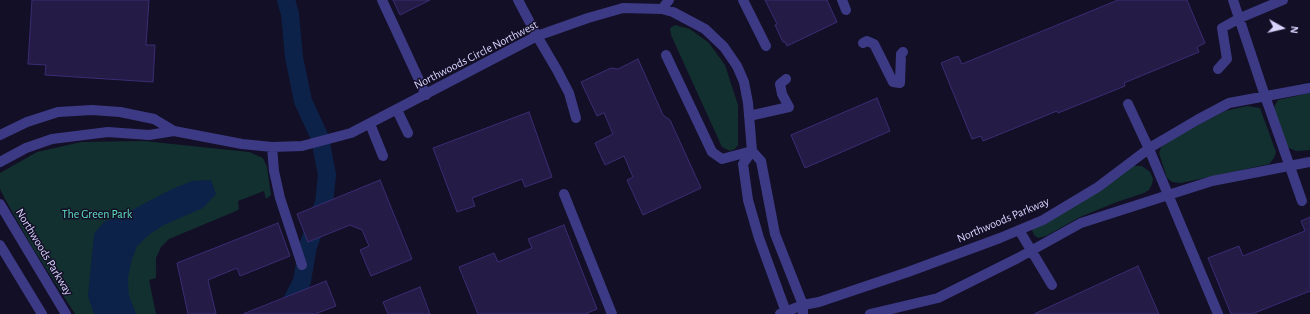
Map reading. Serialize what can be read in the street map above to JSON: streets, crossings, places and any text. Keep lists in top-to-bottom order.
{
  "streets": {
    "street": ["Northwoods Circle Northwest", "Northwoods Parkway"]
  },
  "crossings": [
    ["Northwoods Circle Northwest", "Northwoods Parkway"]
  ],
  "parks": ["The Green Park"],
  "north": "right"
}
